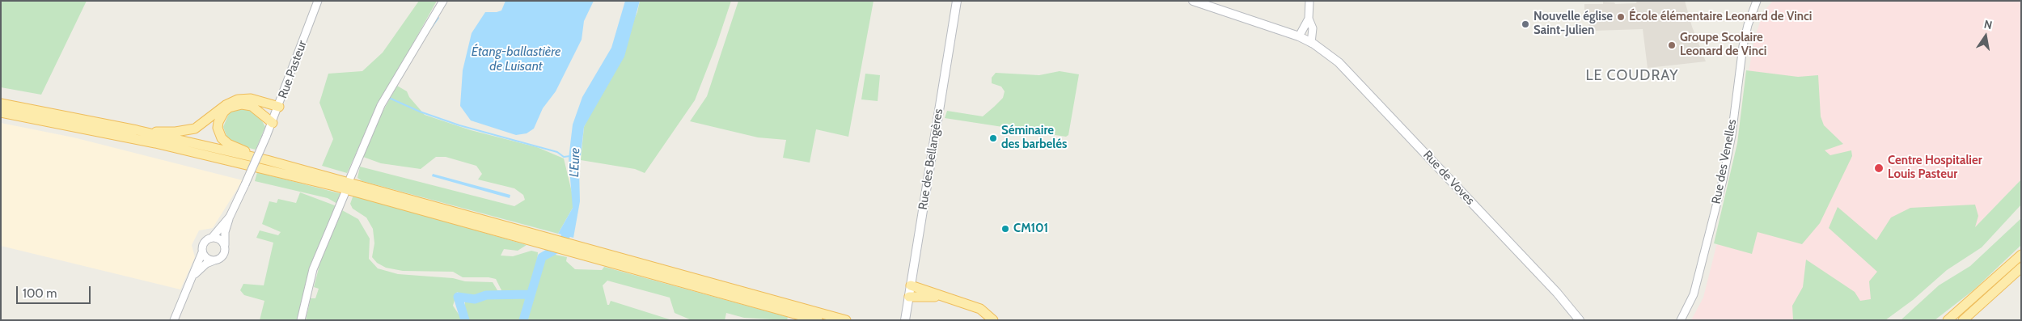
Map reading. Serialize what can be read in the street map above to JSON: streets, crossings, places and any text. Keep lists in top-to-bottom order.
{
  "streets": {
    "main road": ["Rue des Bellangères", "Rue de Voves"],
    "street": ["Rue Pasteur", "Rue des Venelles"]
  },
  "districts": ["LE COUDRAY"],
  "water": ["Étang-ballastière de Luisant", "L'Eure"],
  "places": [
    "École élémentaire Leonard de Vinci",
    "Nouvelle église Saint-Julien",
    "Groupe Scolaire Leonard de Vinci",
    "Séminaire des barbelés",
    "Centre Hospitalier Louis Pasteur",
    "CM101"
  ],
  "scale_bar": "100 m",
  "north": "top"
}
